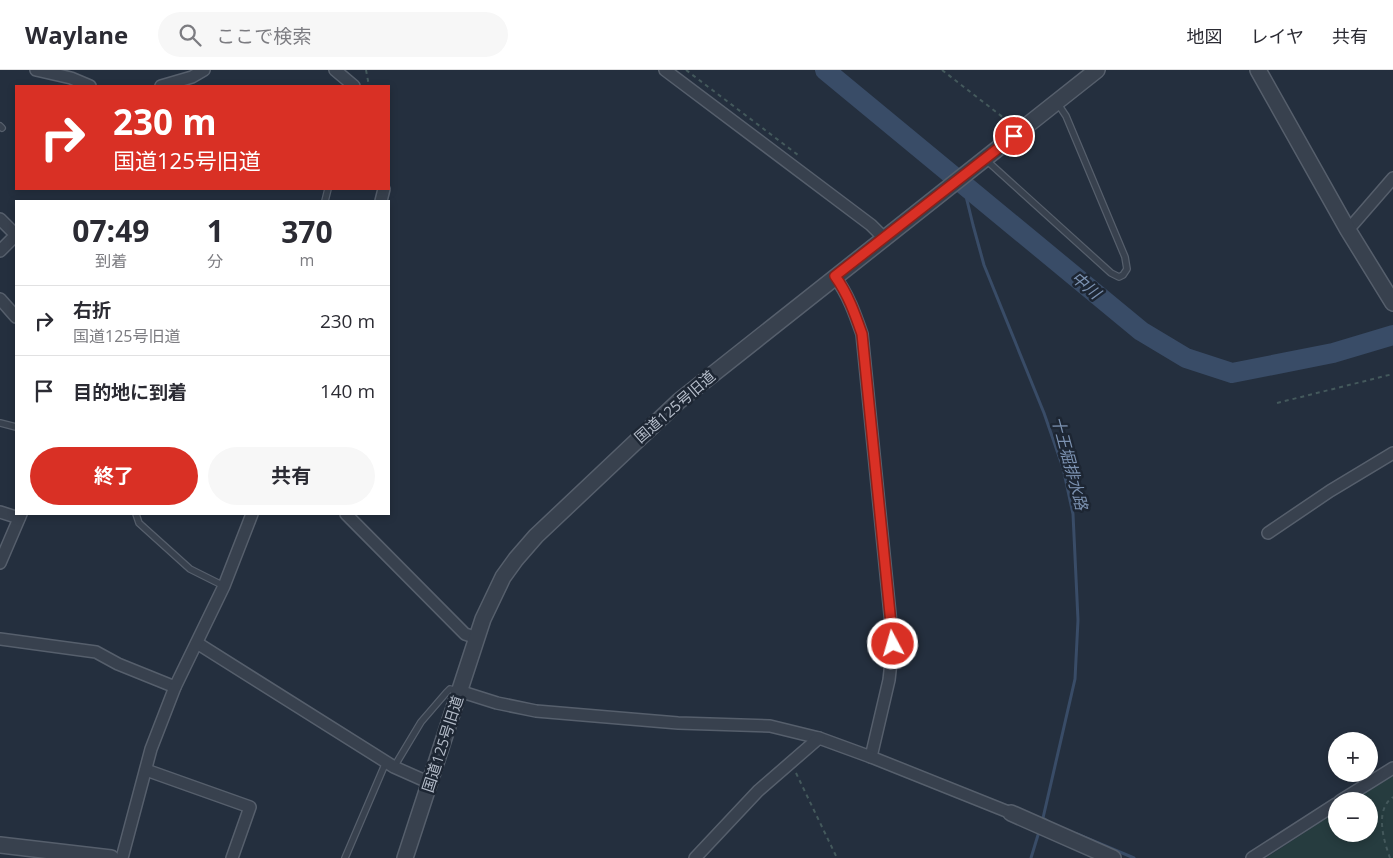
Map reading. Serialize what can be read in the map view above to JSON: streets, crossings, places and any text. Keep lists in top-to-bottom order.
{
  "streets": {
    "street": ["国道125号旧道"]
  },
  "water": ["中川", "十王堀排水路"],
  "page": {
    "header": "Waylane",
    "search": "ここで検索",
    "nav": ["地図", "レイヤ", "共有"],
    "turn": ["230 m", "国道125号旧道"],
    "eta": [
      "07:49",
      "到着",
      "1",
      "分",
      "370",
      "m"
    ],
    "list": [
      {
        "name": "右折",
        "note": "国道125号旧道",
        "value": "230 m"
      },
      {
        "name": "目的地に到着",
        "value": "140 m"
      }
    ],
    "buttons": ["終了", "共有"],
    "map_buttons": ["+", "−"]
  }
}
